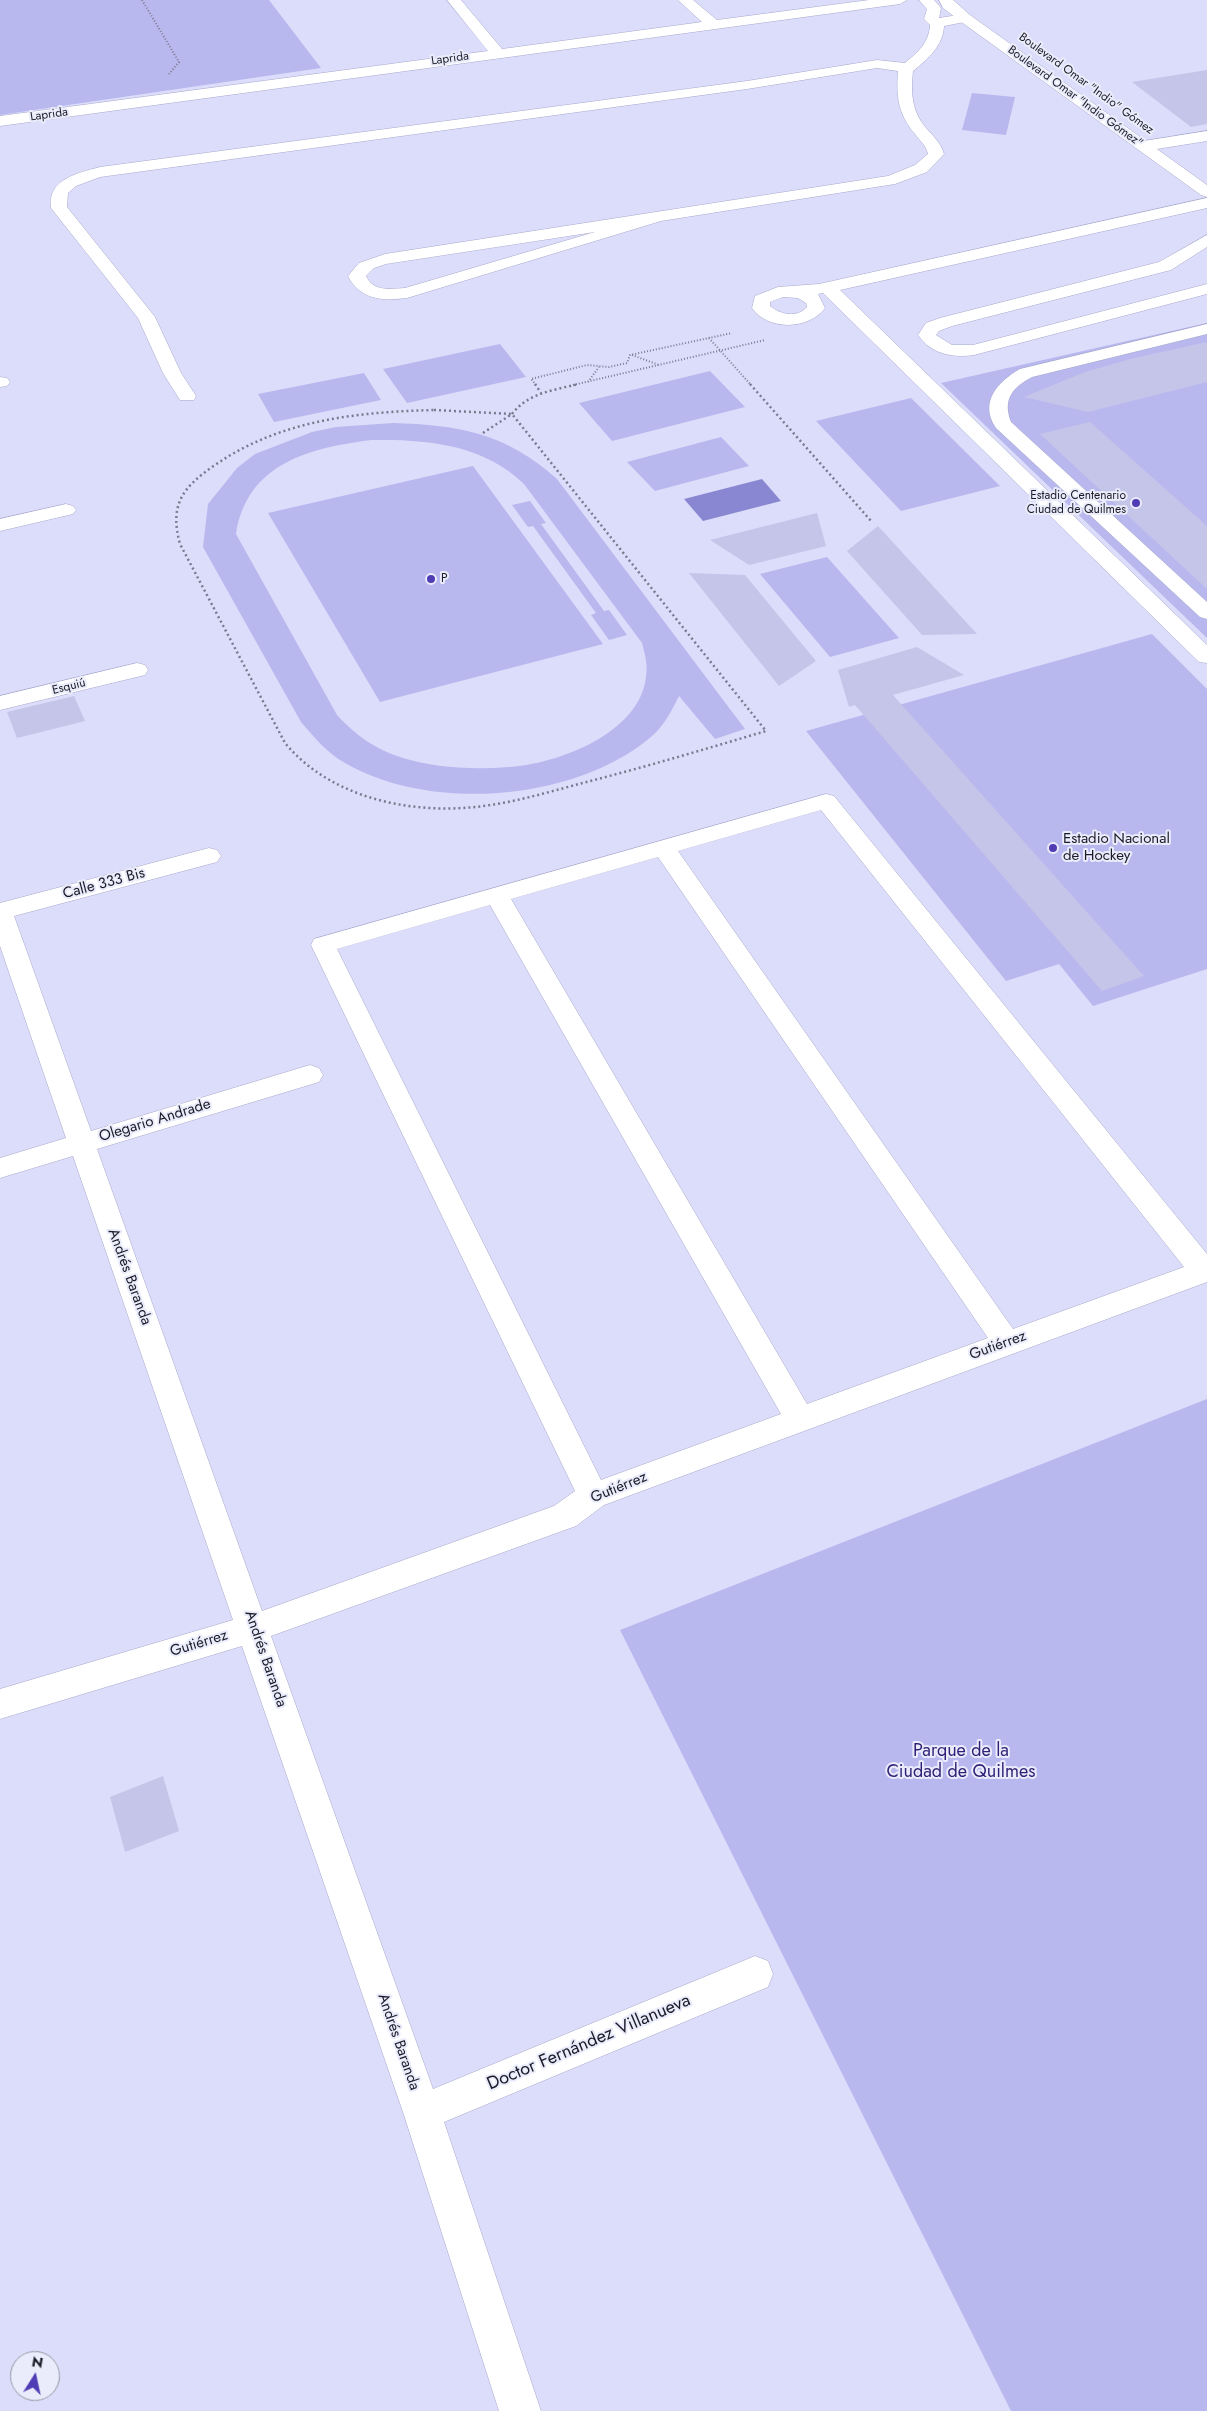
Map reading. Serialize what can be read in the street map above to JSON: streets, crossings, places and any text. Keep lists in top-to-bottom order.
{
  "streets": {
    "street": [
      "Laprida",
      "Boulevard Omar \"Indio\" Gómez",
      "Boulevard Omar \"Indio Gómez\"",
      "Esquiú",
      "Calle 333 Bis",
      "Olegario Andrade",
      "Andrés Baranda",
      "Gutiérrez",
      "Doctor Fernández Villanueva"
    ]
  },
  "crossings": [
    ["Calle 333 Bis", "Andrés Baranda"],
    ["Olegario Andrade", "Andrés Baranda"],
    ["Andrés Baranda", "Gutiérrez"],
    ["Andrés Baranda", "Doctor Fernández Villanueva"]
  ],
  "parks": ["Parque de la Ciudad de Quilmes"],
  "places": ["Estadio Centenario Ciudad de Quilmes", "P", "Estadio Nacional de Hockey"],
  "north": "top"
}
